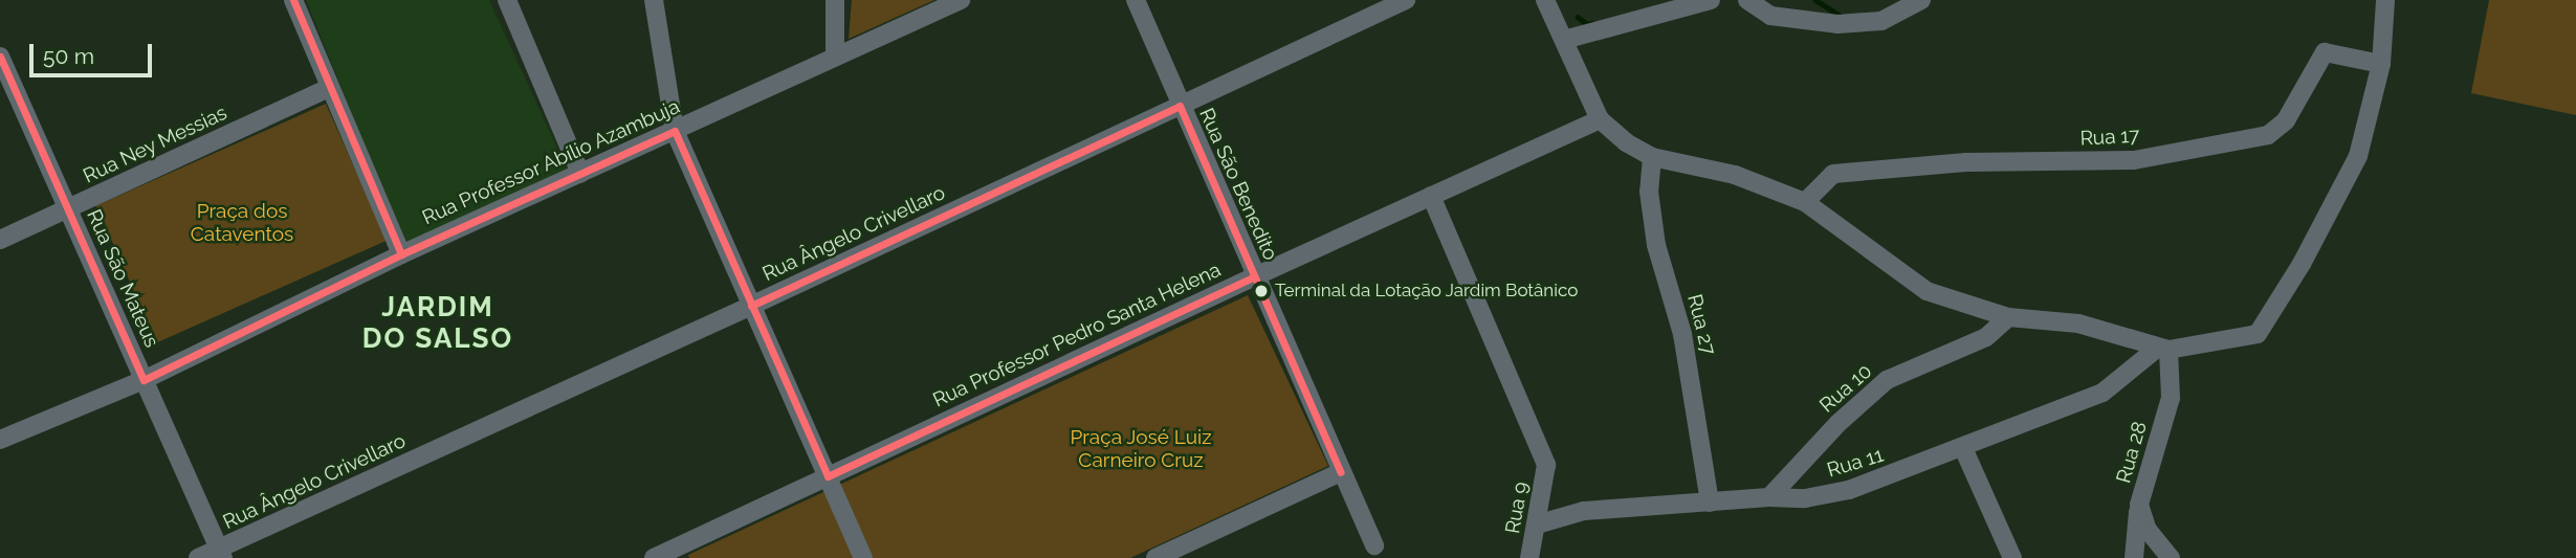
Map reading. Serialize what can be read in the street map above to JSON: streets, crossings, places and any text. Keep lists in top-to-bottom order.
{
  "streets": {
    "street": [
      "Rua 17",
      "Rua Ney Messias",
      "Rua Professor Abílio Azambuja",
      "Rua São Benedito",
      "Rua Ângelo Crivellaro",
      "Rua São Mateus",
      "Rua 27",
      "Rua Professor Pedro Santa Helena",
      "Rua 10",
      "Rua 28",
      "Rua 11",
      "Rua 9"
    ]
  },
  "crossings": [
    ["Rua Ney Messias", "Rua São Mateus"],
    ["Rua Professor Abílio Azambuja", "Rua São Mateus"],
    ["Rua São Benedito", "Rua Ângelo Crivellaro"],
    ["Rua São Benedito", "Rua Professor Pedro Santa Helena"],
    ["Rua Ângelo Crivellaro", "Rua São Mateus"],
    ["Rua 27", "Rua 11"],
    ["Rua Professor Pedro Santa Helena", "Rua 9"],
    ["Rua 10", "Rua 11"],
    ["Rua 28", "Rua 11"],
    ["Rua 11", "Rua 9"]
  ],
  "districts": ["JARDIM DO SALSO"],
  "parks": ["Praça dos Cataventos", "Praça José Luiz Carneiro Cruz"],
  "places": ["Terminal da Lotação Jardim Botânico"],
  "scale_bar": "50 m"
}
